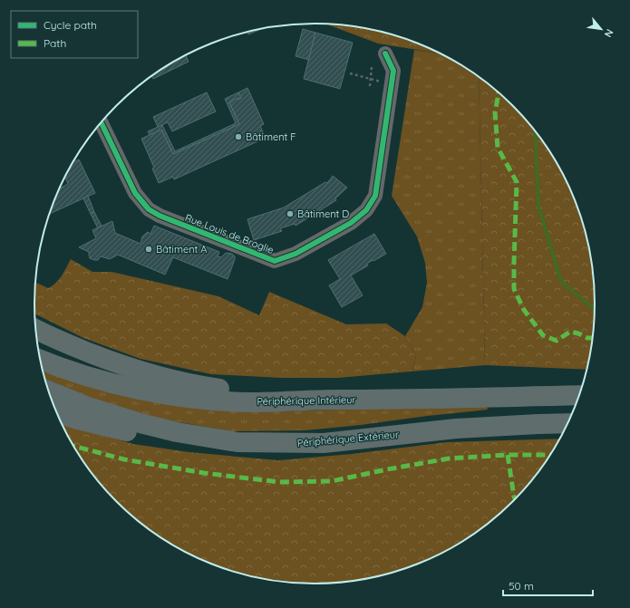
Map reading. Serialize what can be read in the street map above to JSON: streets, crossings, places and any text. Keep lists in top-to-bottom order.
{
  "streets": {
    "highway": ["Périphérique Intérieur", "Périphérique Extérieur"],
    "street": ["Rue Louis de Broglie"]
  },
  "places": ["Bâtiment F", "Bâtiment D", "Bâtiment A"],
  "legend": ["Cycle path", "Path"],
  "scale_bar": "50 m",
  "north": "bottom right"
}
